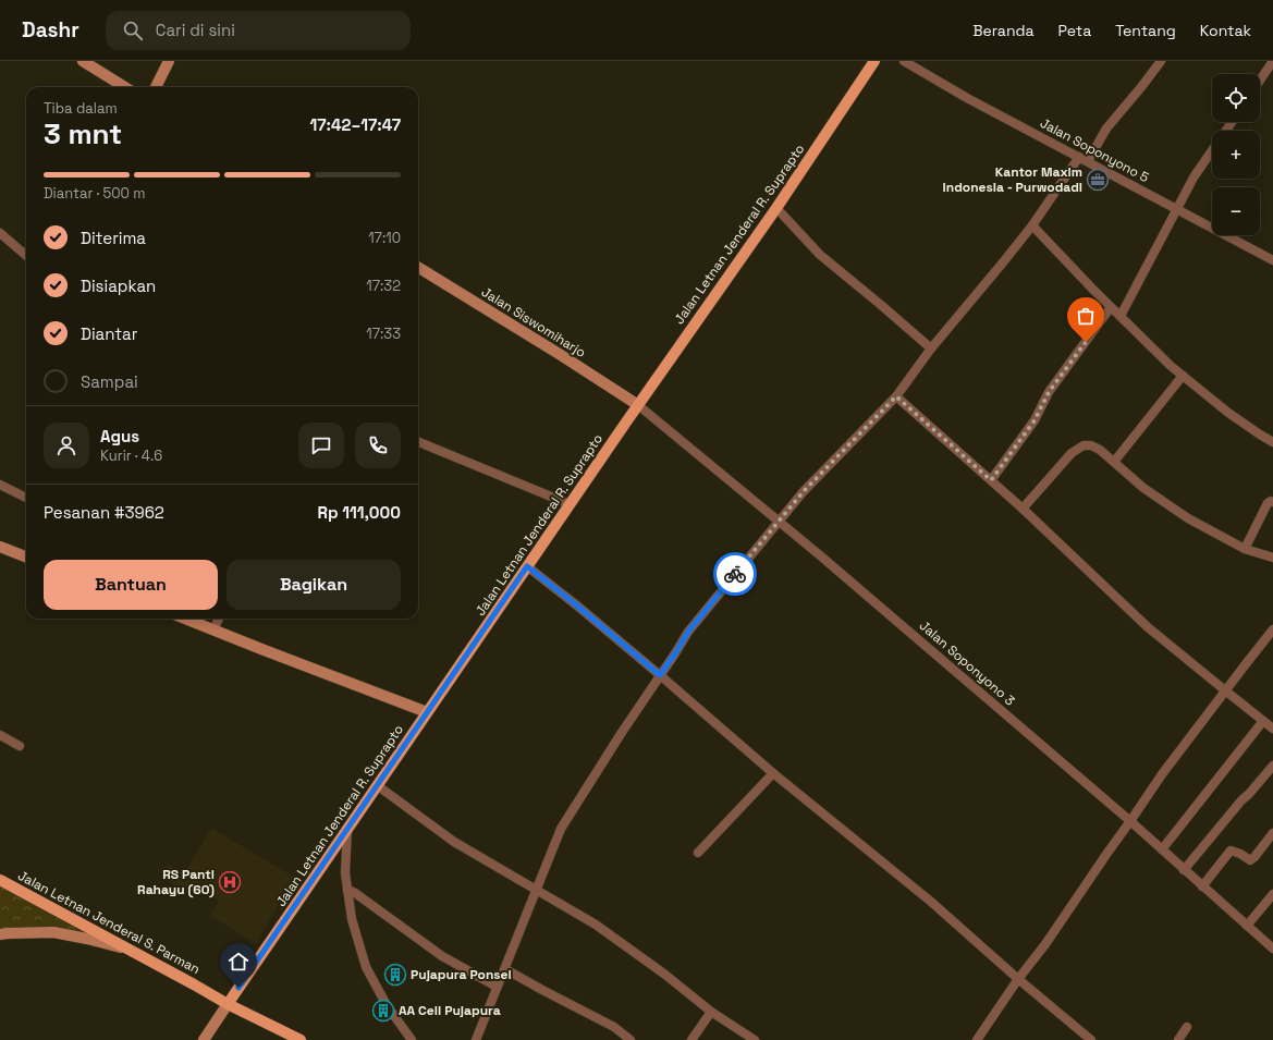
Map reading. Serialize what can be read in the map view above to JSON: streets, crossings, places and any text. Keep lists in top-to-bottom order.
{
  "streets": {
    "main road": ["Jalan Letnan Jenderal R. Suprapto", "Jalan Siswomiharjo", "Jalan Letnan Jenderal S. Parman"],
    "street": ["Jalan Soponyono 5", "Jalan Soponyono 3"]
  },
  "crossings": [
    ["Jalan Letnan Jenderal R. Suprapto", "Jalan Siswomiharjo"],
    ["Jalan Letnan Jenderal R. Suprapto", "Jalan Soponyono 3"],
    ["Jalan Letnan Jenderal R. Suprapto", "Jalan Letnan Jenderal S. Parman"],
    ["Jalan Siswomiharjo", "Jalan Soponyono 3"]
  ],
  "places": {
    "office": ["Kantor Maxim Indonesia - Purwodadi"],
    "hospital": ["RS Panti Rahayu (60)"],
    "building": ["Pujapura Ponsel", "AA Cell Pujapura"]
  },
  "page": {
    "header": "Dashr",
    "search": "Cari di sini",
    "nav": [
      "Beranda",
      "Peta",
      "Tentang",
      "Kontak"
    ],
    "map_buttons": ["+", "−"],
    "heading": ["3 mnt", "Tiba dalam", "17:42–17:47"],
    "panel": [
      "Agus",
      "Kurir · 4.6",
      "Pesanan #3962",
      "Rp 111,000"
    ],
    "bar": "Diantar · 500 m",
    "list": [
      ["Diterima", "17:10"],
      ["Disiapkan", "17:32"],
      ["Diantar", "17:33"],
      "Sampai"
    ],
    "buttons": ["Bantuan", "Bagikan"]
  }
}
